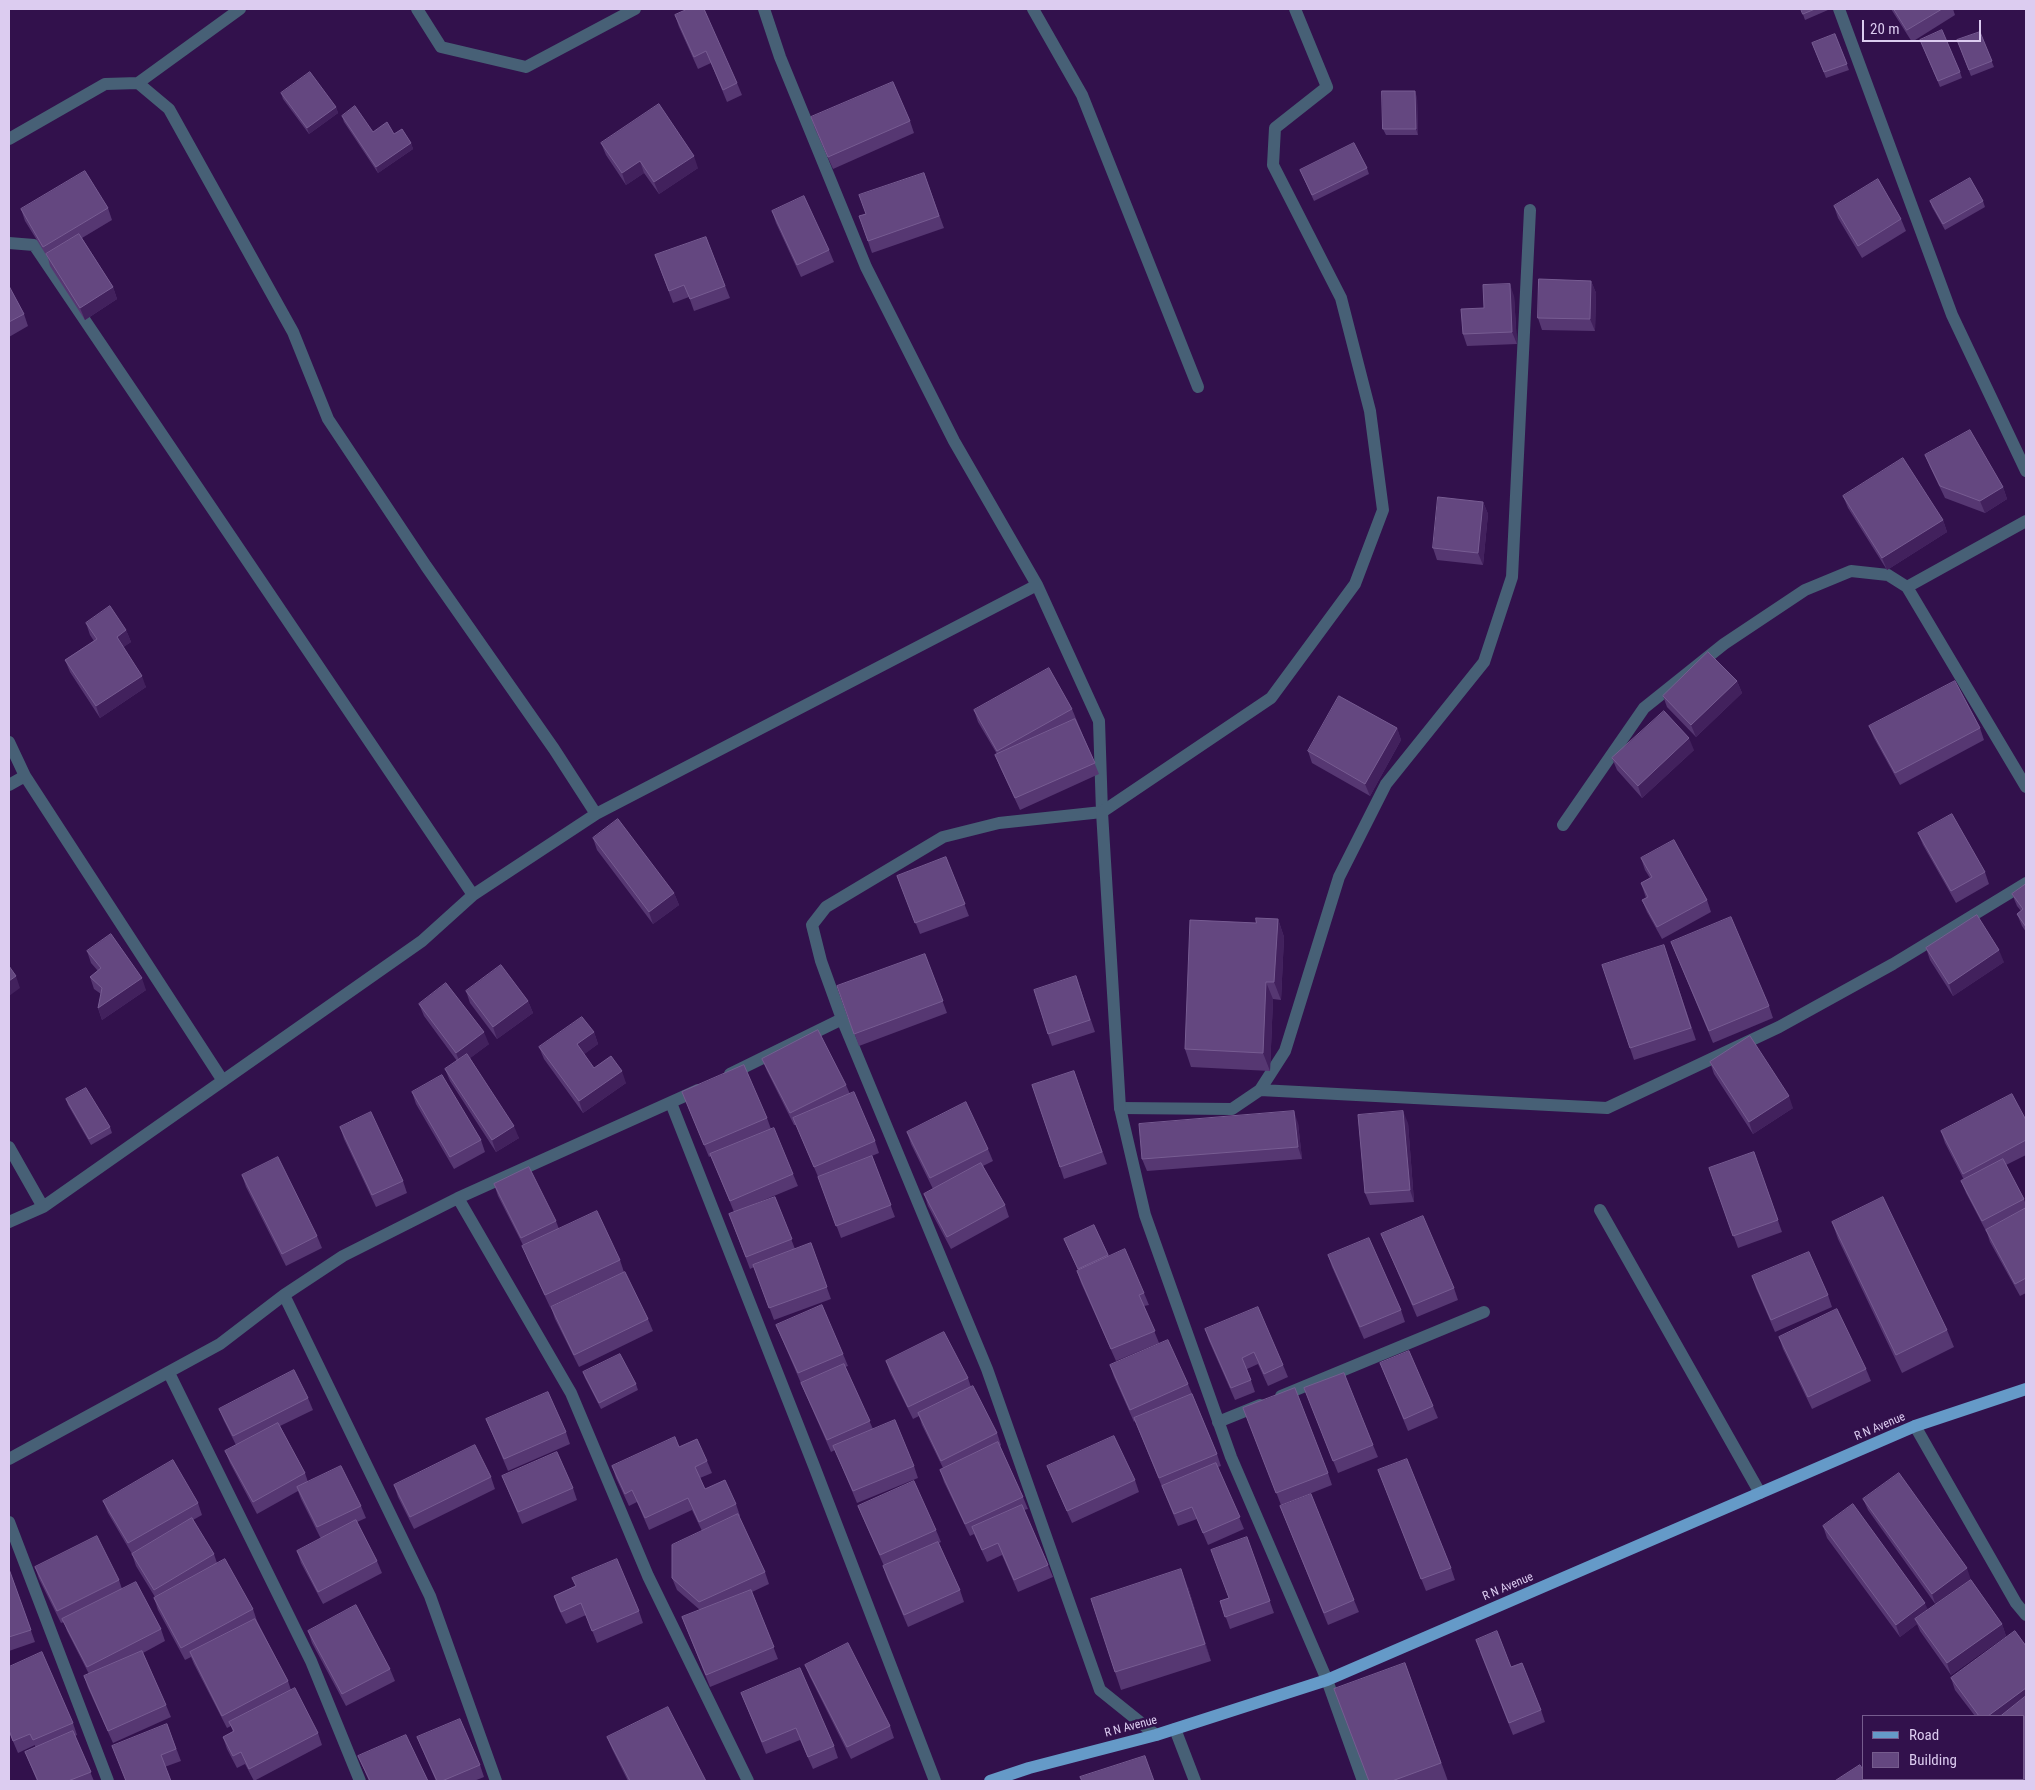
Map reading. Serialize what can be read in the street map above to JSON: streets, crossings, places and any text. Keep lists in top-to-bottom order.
{
  "streets": {
    "main road": ["R N Avenue"]
  },
  "legend": ["Road", "Building"],
  "scale_bar": "20 m"
}
